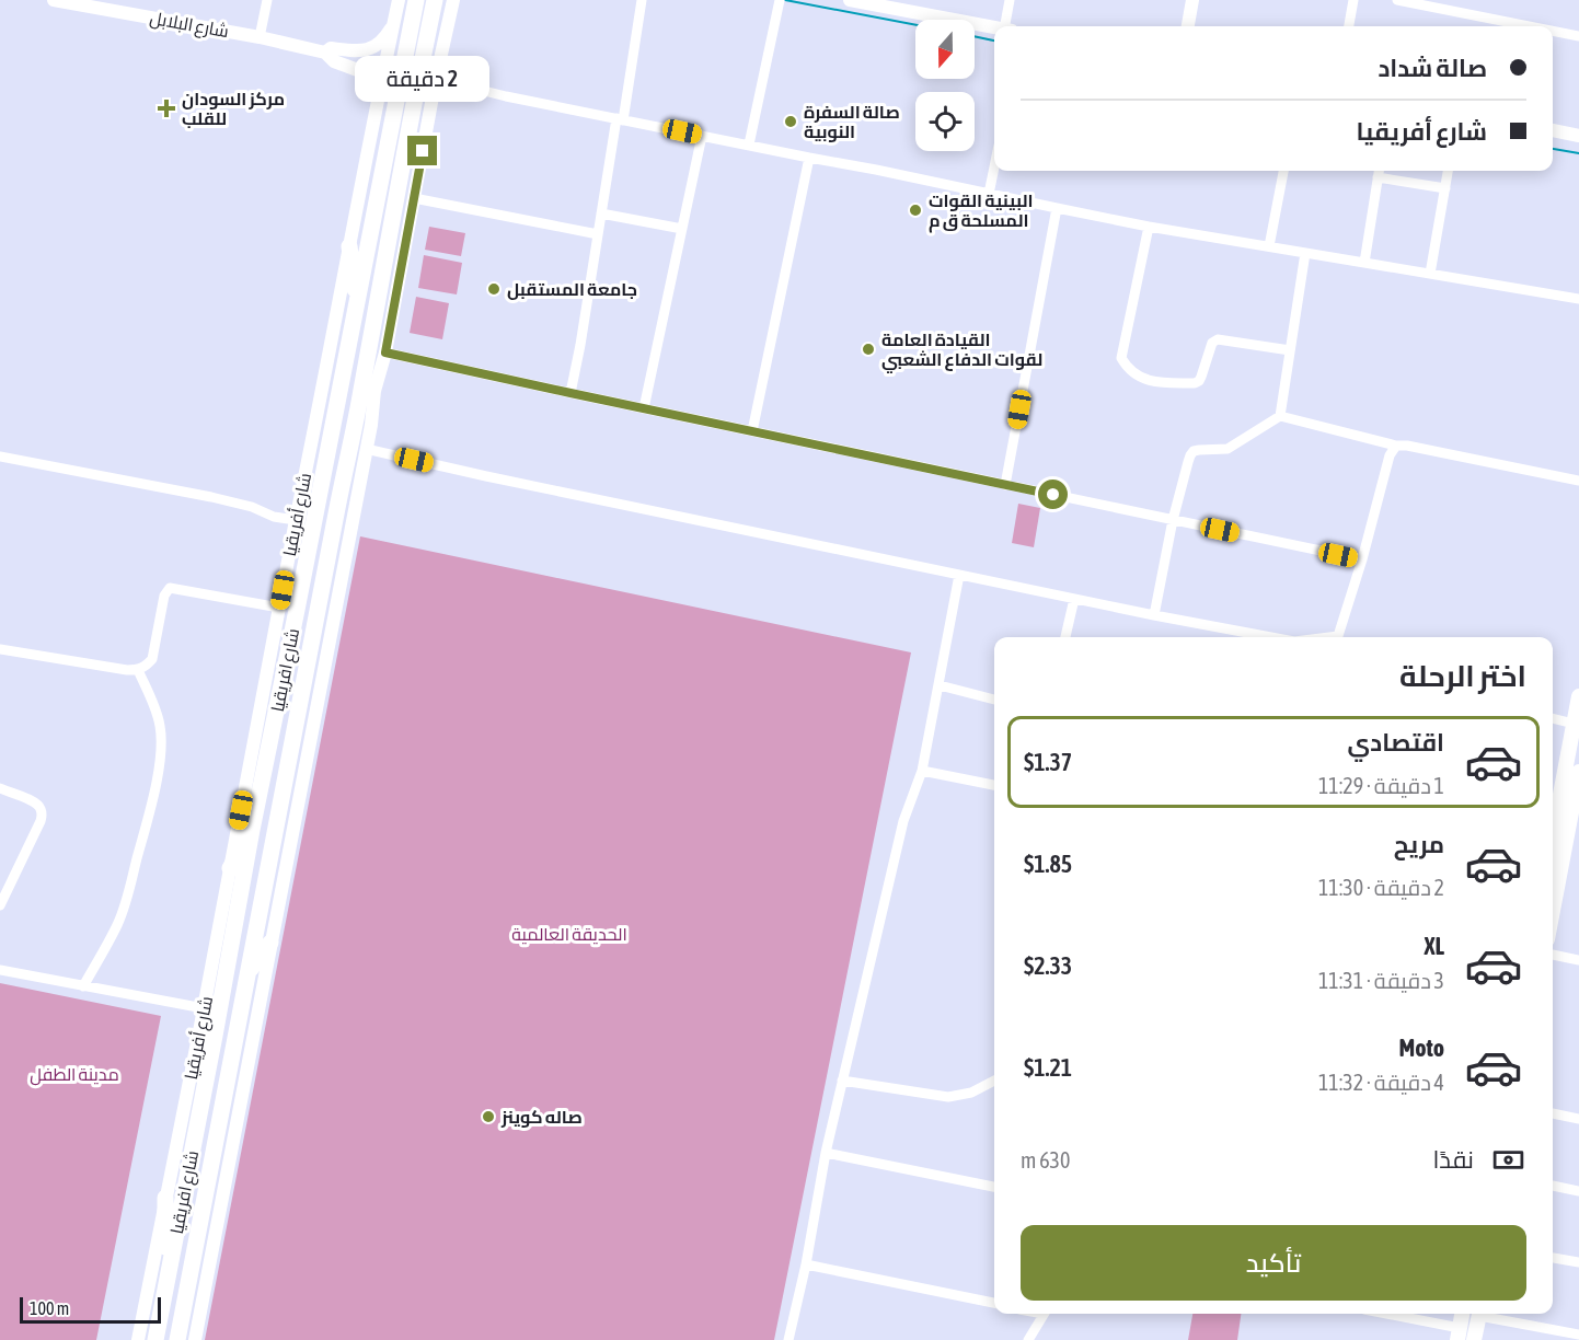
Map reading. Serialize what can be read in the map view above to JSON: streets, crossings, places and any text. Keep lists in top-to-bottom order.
{
  "streets": {
    "highway": ["شارع افريقيا"],
    "street": ["شارع البلابل", "شارع أفريقيا"]
  },
  "crossings": [
    ["شارع البلابل", "شارع أفريقيا"]
  ],
  "parks": ["الحديقة العالمية", "مدينة الطفل"],
  "places": {
    "health": ["مركز السودان للقلب"],
    "other": [
      "صالة السفرة النوبية",
      "البينية القوات المسلحة ق م",
      "جامعة المستقبل",
      "القيادة العامة لقوات الدفاع الشعبي",
      "صاله كوينز"
    ]
  },
  "scale_bar": "100 m",
  "north": "bottom",
  "page": {
    "banner": ["صالة شداد", "شارع أفريقيا"],
    "bubble": "2 دقيقة",
    "heading": "اختر الرحلة",
    "list": [
      {
        "name": "اقتصادي",
        "note": "1 دقيقة · 11:29",
        "value": "$1.37"
      },
      {
        "name": "مريح",
        "note": "2 دقيقة · 11:30",
        "value": "$1.85"
      },
      {
        "name": "XL",
        "note": "3 دقيقة · 11:31",
        "value": "$2.33"
      },
      {
        "name": "Moto",
        "note": "4 دقيقة · 11:32",
        "value": "$1.21"
      }
    ],
    "pay": ["نقدًا", "630 m"],
    "buttons": "تأكيد",
    "scale": "100 m"
  }
}
